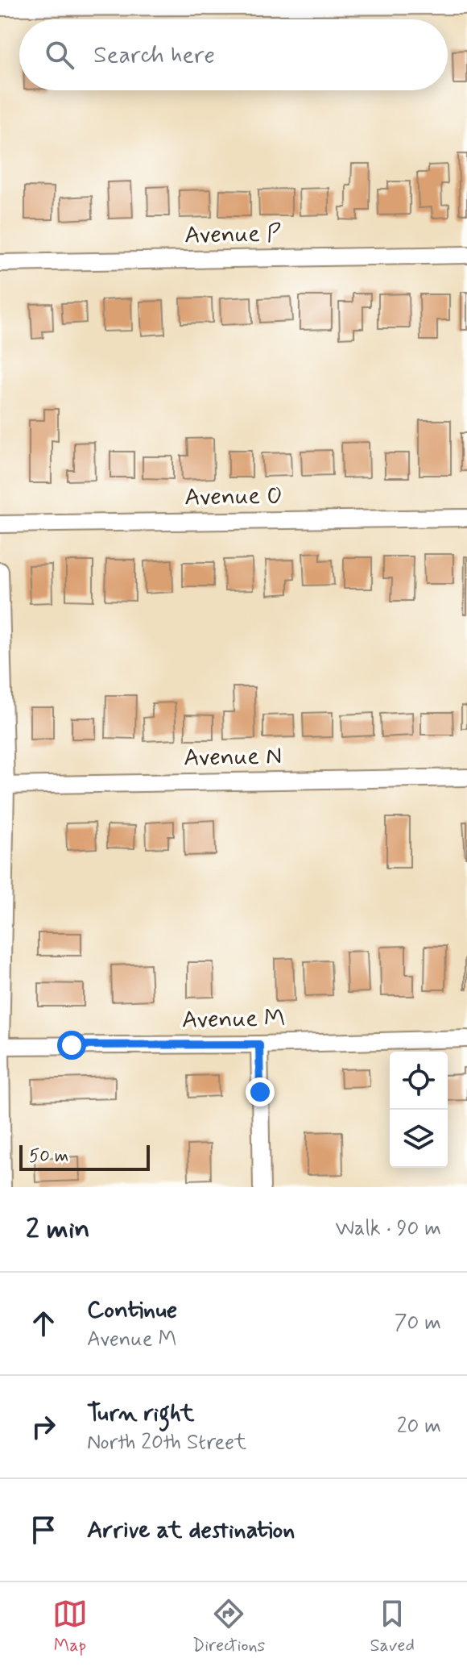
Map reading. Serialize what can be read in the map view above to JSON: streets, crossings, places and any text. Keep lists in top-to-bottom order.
{
  "streets": {
    "street": [
      "Avenue P",
      "Avenue O",
      "Avenue N",
      "Avenue M"
    ]
  },
  "scale_bar": "50 m",
  "page": {
    "search": "Search here",
    "scale": "50 m",
    "heading": ["2 min", "Walk · 90 m"],
    "list": [
      ["Continue", "Avenue M", "70 m"],
      ["Turn right", "North 20th Street", "20 m"],
      "Arrive at destination"
    ],
    "nav": ["Map", "Directions", "Saved"]
  }
}
